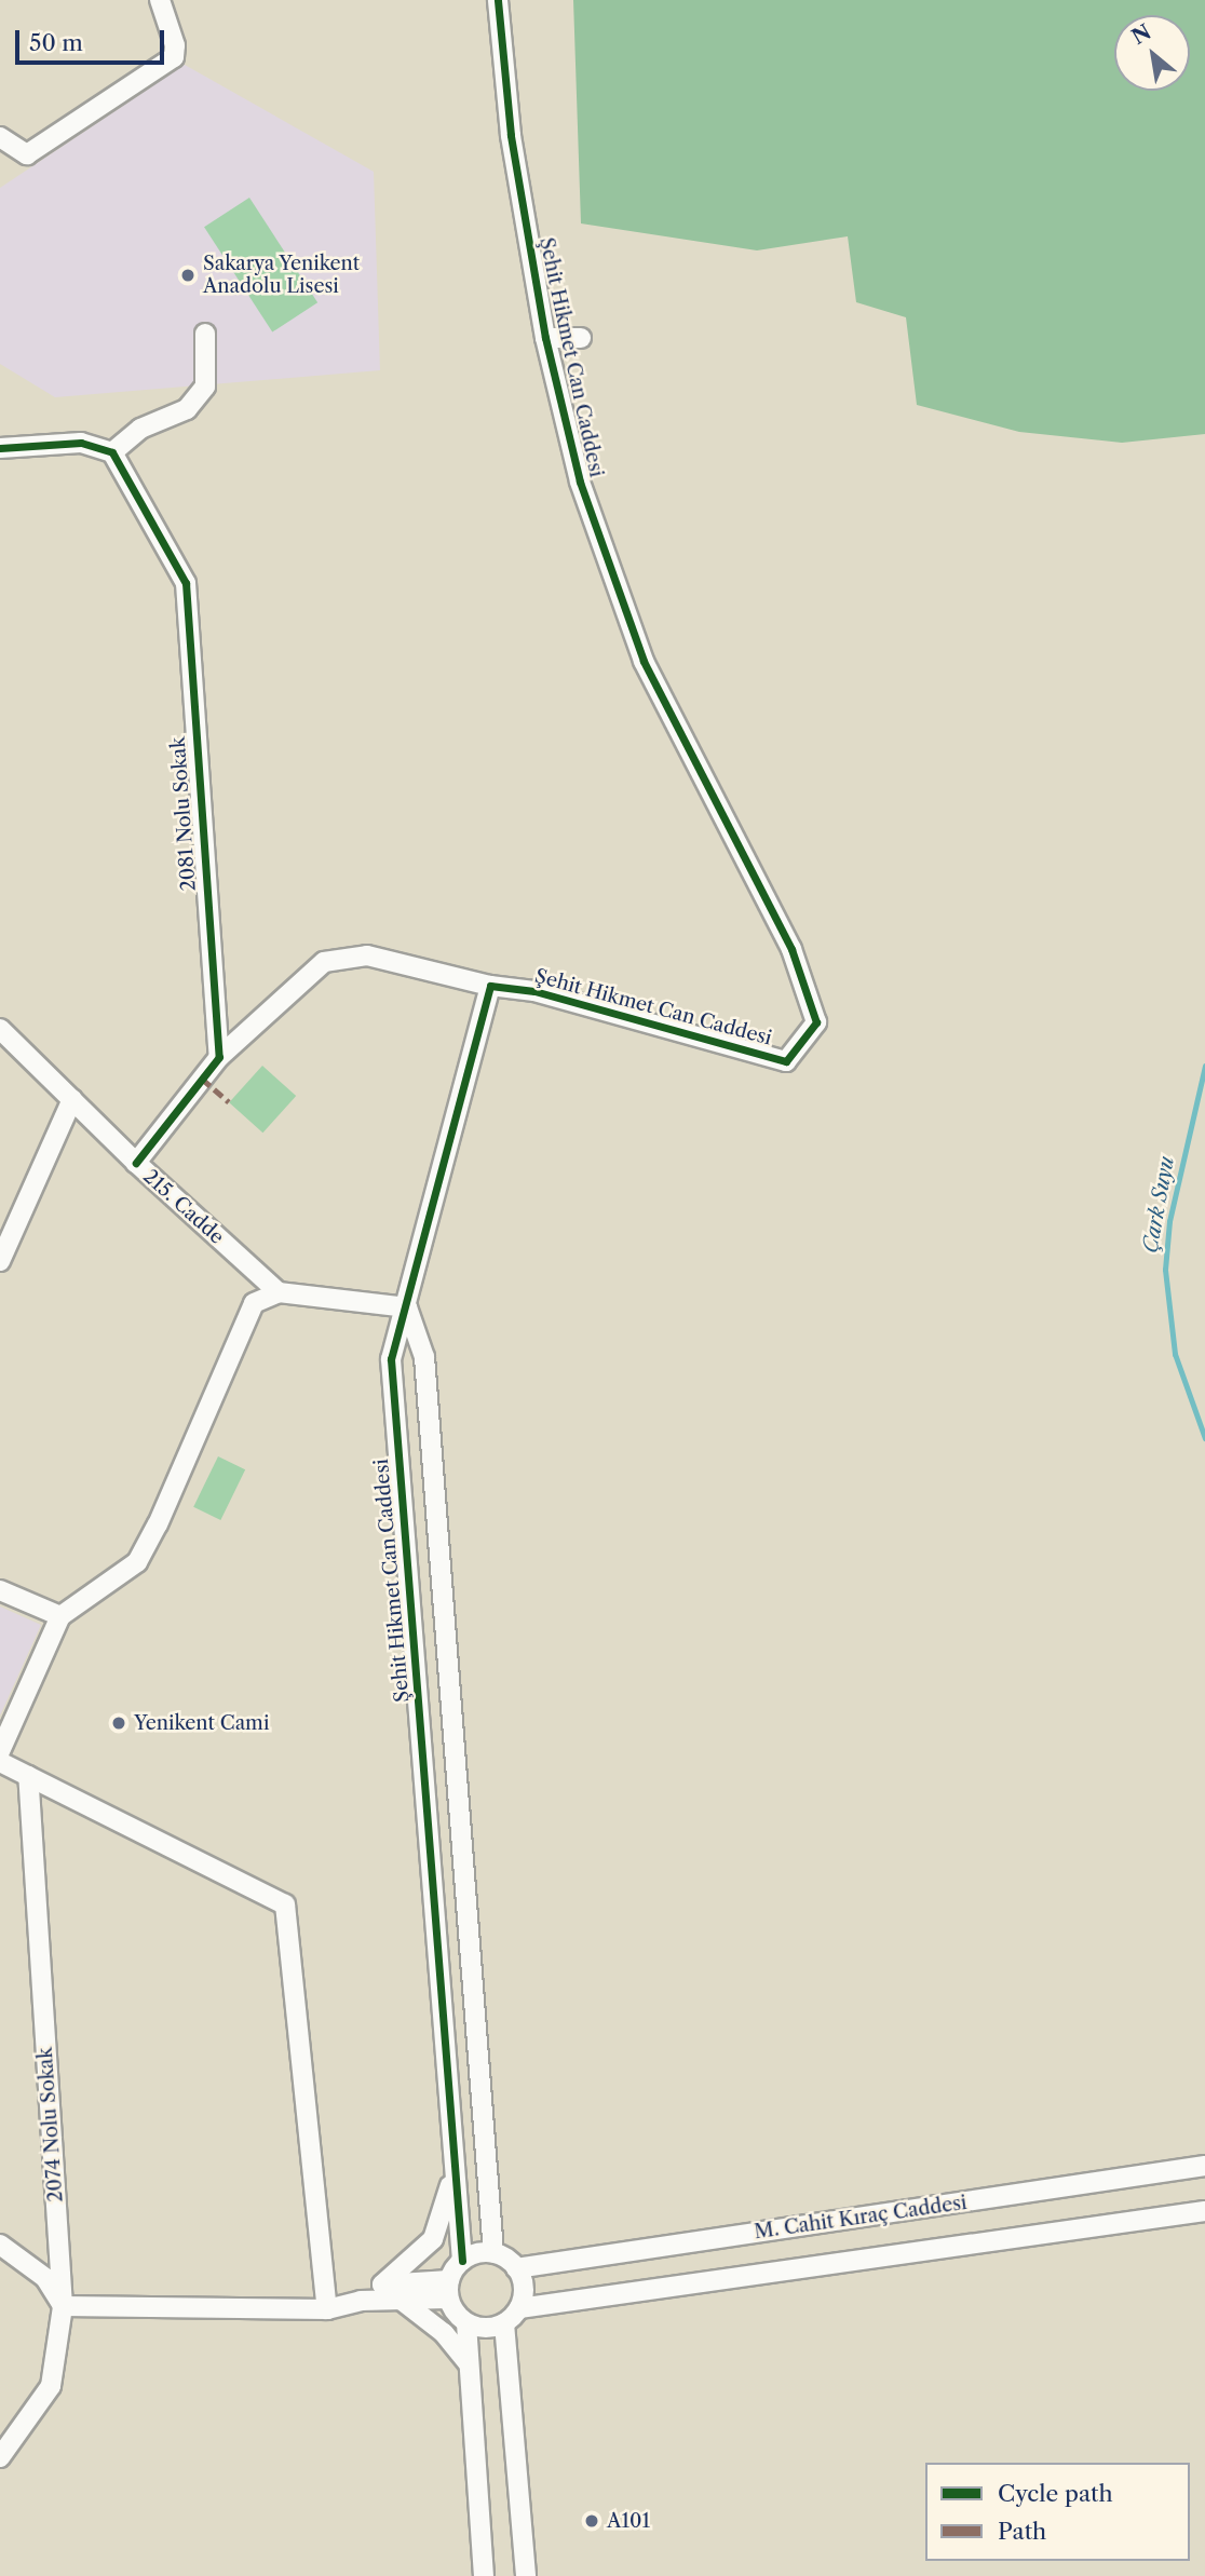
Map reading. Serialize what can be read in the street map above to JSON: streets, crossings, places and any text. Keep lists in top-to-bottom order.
{
  "streets": {
    "street": [
      "Şehit Hikmet Can Caddesi",
      "2081 Nolu Sokak",
      "215. Cadde",
      "2074 Nolu Sokak",
      "M. Cahit Kıraç Caddesi"
    ]
  },
  "crossings": [
    ["Şehit Hikmet Can Caddesi", "M. Cahit Kıraç Caddesi"]
  ],
  "water": ["Çark Suyu"],
  "places": ["Sakarya Yenikent Anadolu Lisesi", "Yenikent Cami", "A101"],
  "legend": ["Cycle path", "Path"],
  "scale_bar": "50 m",
  "north": "top left"
}
